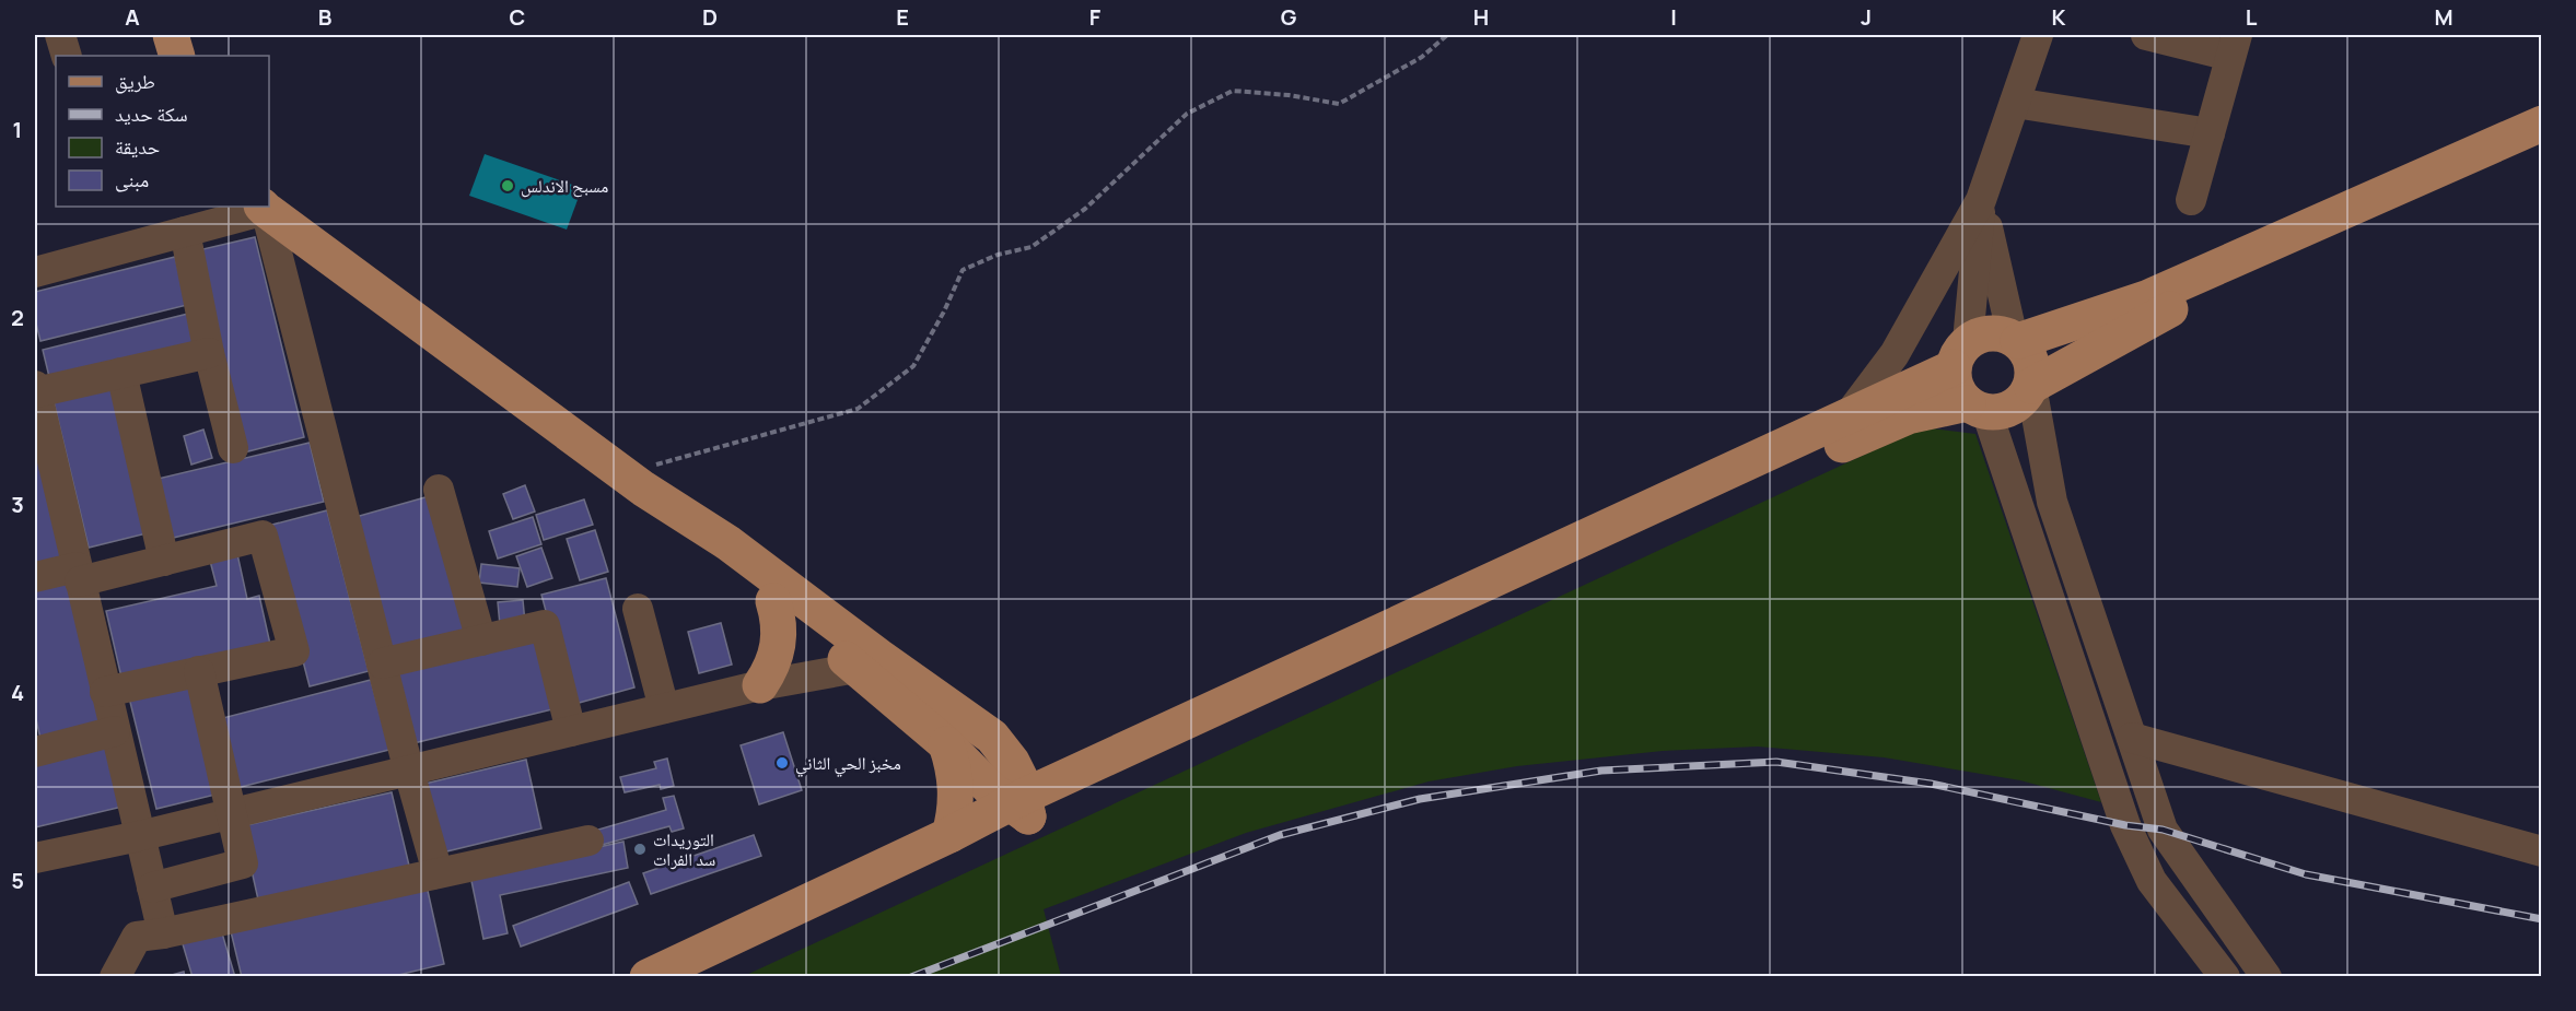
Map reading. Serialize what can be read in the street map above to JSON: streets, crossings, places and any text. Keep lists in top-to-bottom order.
{
  "places": ["مسبح الاندلس", "مخبز الحي الثاني", "التوريدات سد الفرات"],
  "legend": [
    "طريق",
    "سكة حديد",
    "حديقة",
    "مبنى"
  ],
  "grid": {
    "columns": [
      "A",
      "B",
      "C",
      "D",
      "E",
      "F",
      "G",
      "H",
      "I",
      "J",
      "K",
      "L",
      "M"
    ],
    "rows": [
      "1",
      "2",
      "3",
      "4",
      "5"
    ]
  }
}
